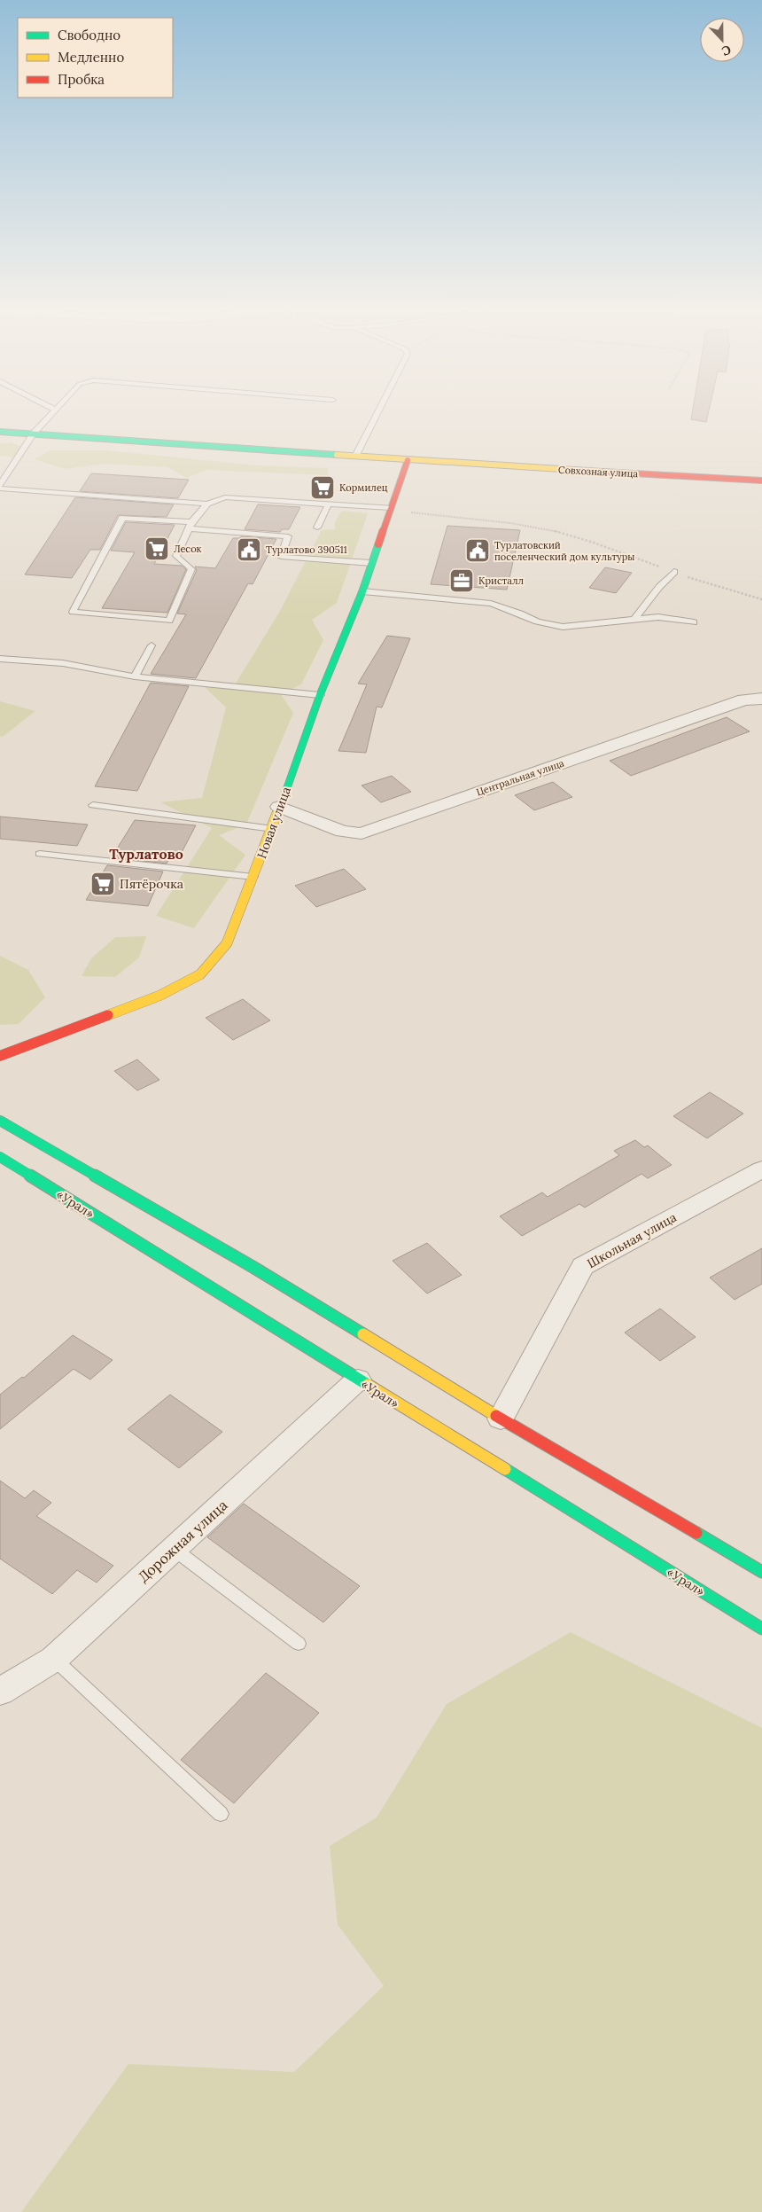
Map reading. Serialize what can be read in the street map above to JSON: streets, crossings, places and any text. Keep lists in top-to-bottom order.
{
  "streets": {
    "main road": ["Совхозная улица", "Новая улица", "«Урал»"],
    "street": ["Центральная улица", "Школьная улица", "Дорожная улица"]
  },
  "crossings": [
    ["Совхозная улица", "Новая улица"],
    ["Центральная улица", "Новая улица"],
    ["«Урал»", "Дорожная улица"]
  ],
  "districts": ["Турлатово"],
  "places": {
    "supermarket": ["Кормилец", "Лесок", "Пятёрочка"],
    "public building": ["Турлатово 390511", "Турлатовский поселенческий дом культуры"],
    "office": ["Кристалл"]
  },
  "legend": ["Свободно", "Медленно", "Пробка"],
  "north": "bottom"
}
